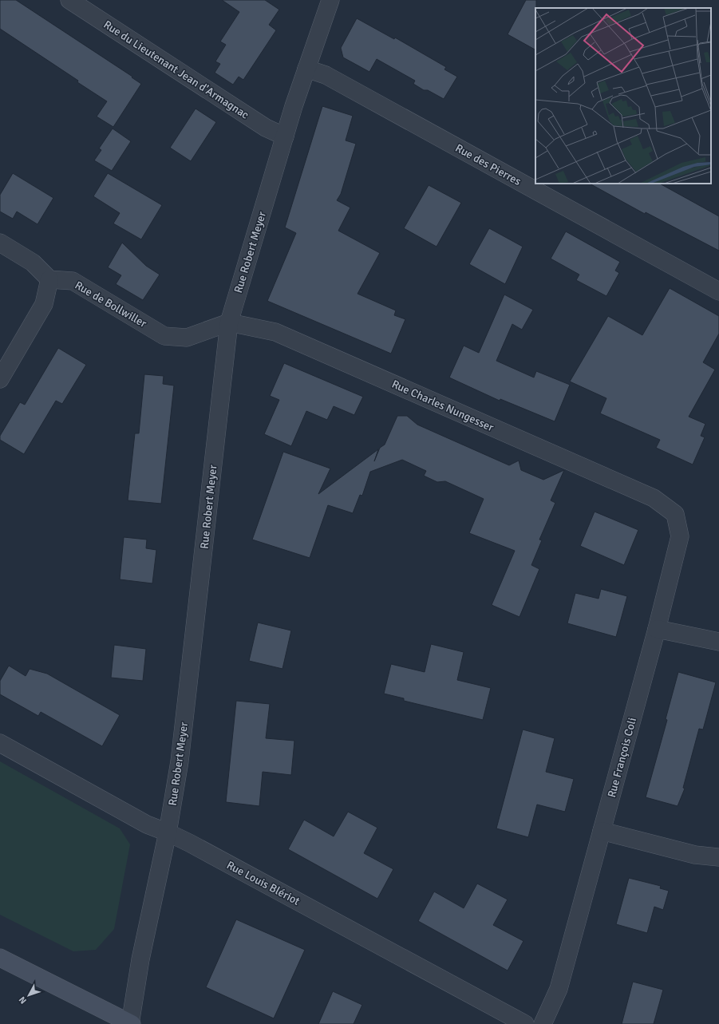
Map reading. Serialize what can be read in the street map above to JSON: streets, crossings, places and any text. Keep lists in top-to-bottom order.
{
  "streets": {
    "street": [
      "Rue du Lieutenant Jean d'Armagnac",
      "Rue des Pierres",
      "Rue Robert Meyer",
      "Rue de Bollwiller",
      "Rue Charles Nungesser",
      "Rue François Coli",
      "Rue Louis Blériot"
    ]
  },
  "crossings": [
    ["Rue du Lieutenant Jean d'Armagnac", "Rue Robert Meyer"],
    ["Rue des Pierres", "Rue Robert Meyer"],
    ["Rue Robert Meyer", "Rue de Bollwiller"],
    ["Rue Robert Meyer", "Rue Charles Nungesser"],
    ["Rue Robert Meyer", "Rue Louis Blériot"],
    ["Rue de Bollwiller", "Rue Charles Nungesser"],
    ["Rue Charles Nungesser", "Rue François Coli"]
  ],
  "north": "bottom left"
}
